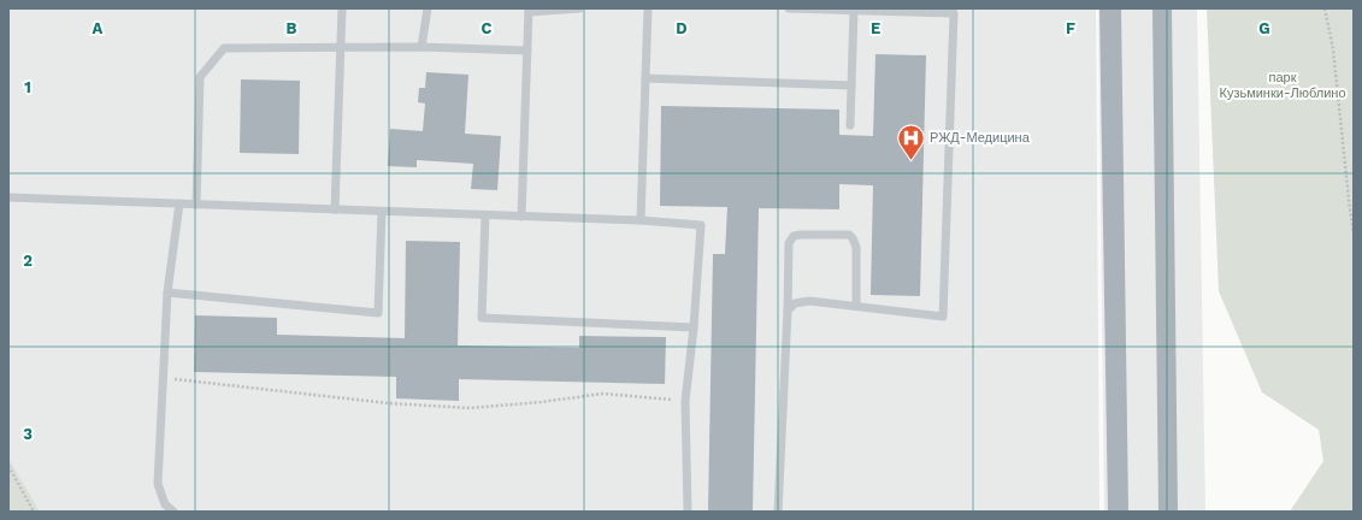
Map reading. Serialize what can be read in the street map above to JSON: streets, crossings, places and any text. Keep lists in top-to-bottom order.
{
  "parks": ["парк Кузьминки-Люблино"],
  "places": {
    "hospital": ["РЖД-Медицина"]
  },
  "grid": {
    "columns": [
      "A",
      "B",
      "C",
      "D",
      "E",
      "F",
      "G"
    ],
    "rows": ["1", "2", "3"]
  }
}
